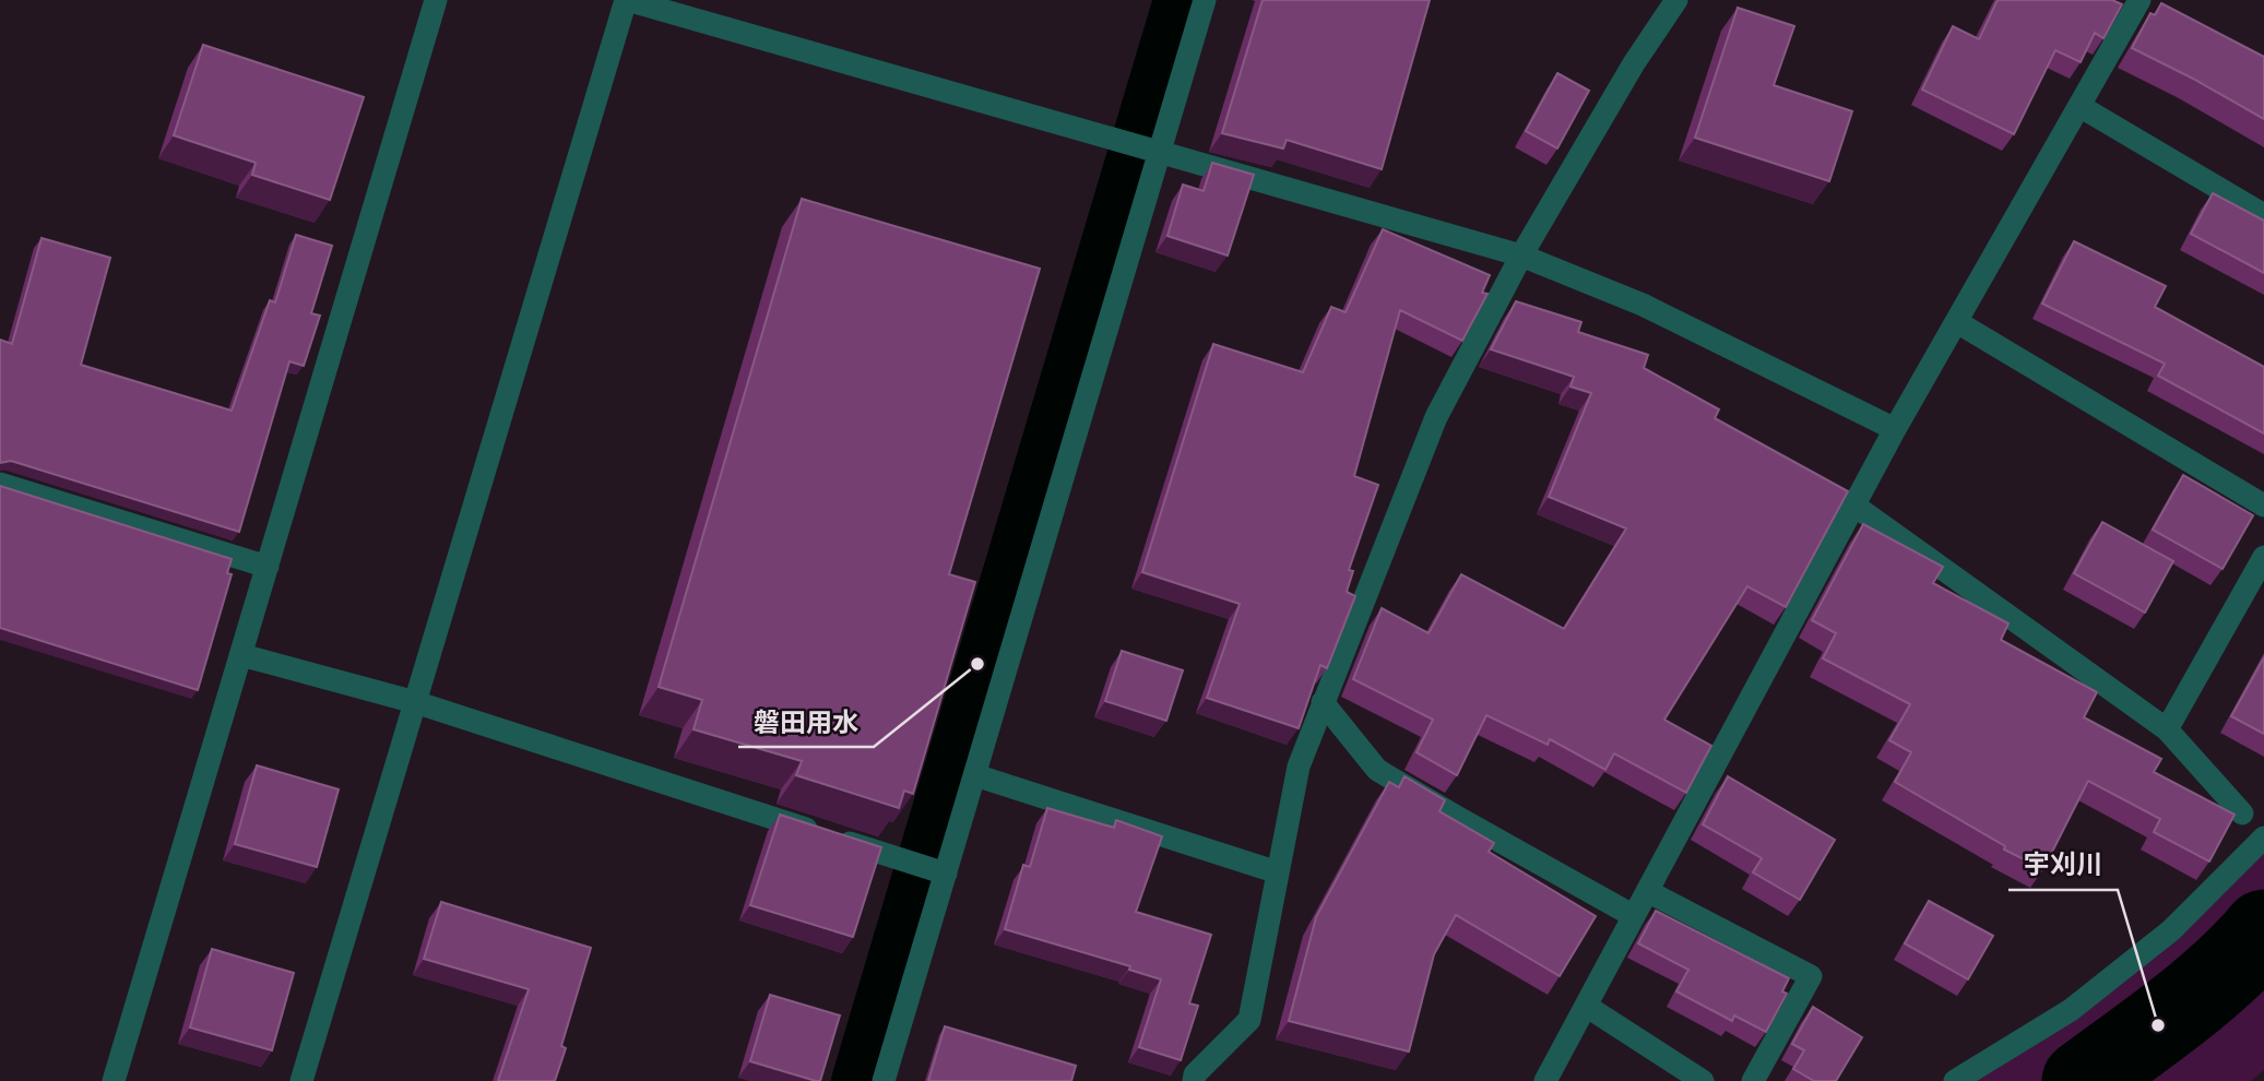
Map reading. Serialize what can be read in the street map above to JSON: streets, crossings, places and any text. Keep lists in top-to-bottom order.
{
  "places": ["磐田用水", "宇刈川"]
}
